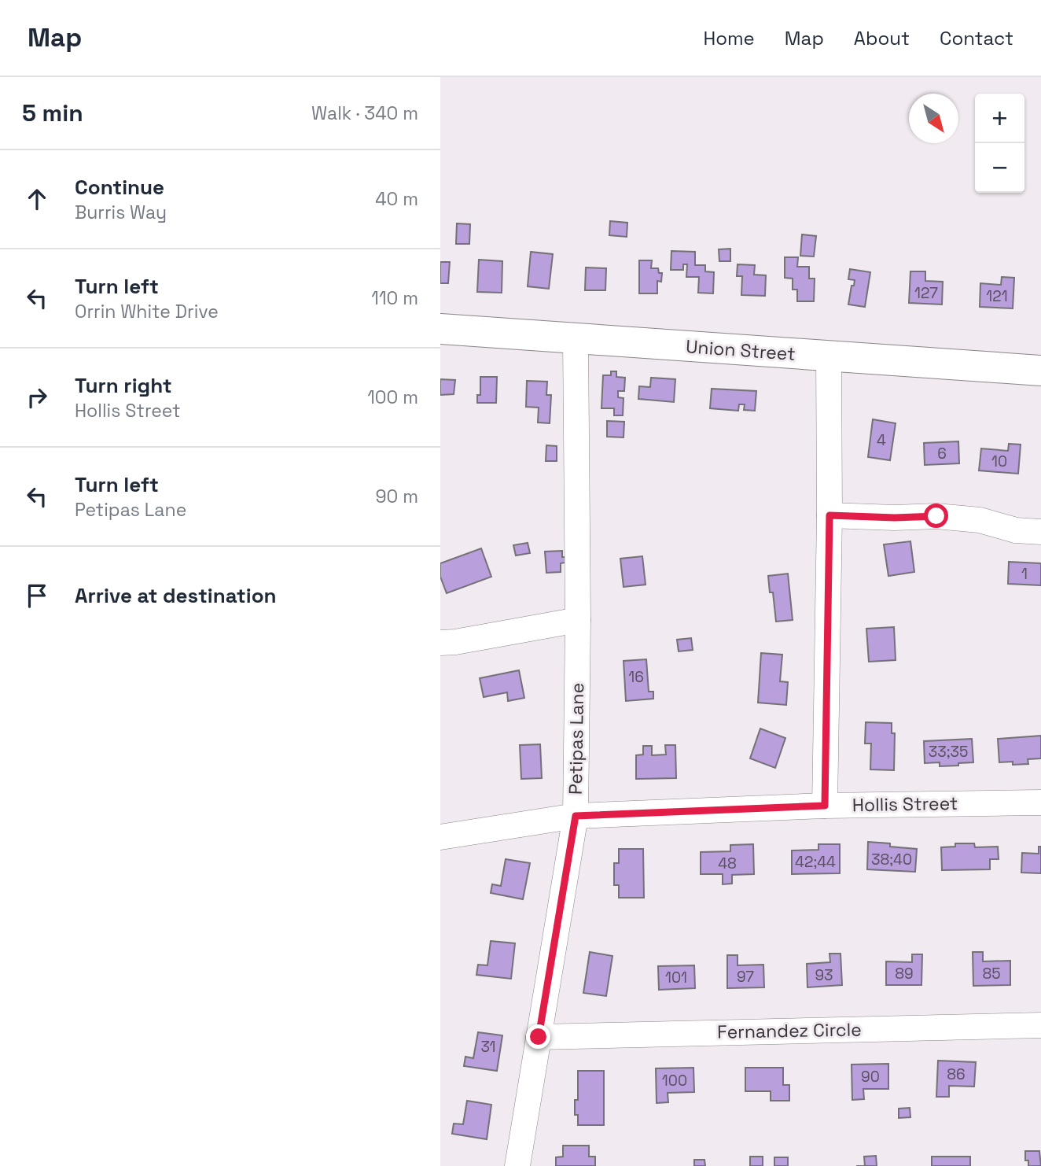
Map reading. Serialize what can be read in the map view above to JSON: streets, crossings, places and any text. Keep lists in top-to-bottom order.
{
  "streets": {
    "main road": ["Union Street"],
    "street": ["Petipas Lane", "Hollis Street", "Fernandez Circle"]
  },
  "crossings": [
    ["Union Street", "Petipas Lane"],
    ["Petipas Lane", "Hollis Street"],
    ["Petipas Lane", "Fernandez Circle"]
  ],
  "house_numbers": [
    "127",
    "121",
    "4",
    "6",
    "10",
    "1",
    "16",
    "33;35",
    "38;40",
    "42;44",
    "48",
    "89",
    "85",
    "93",
    "97",
    "101",
    "31",
    "86",
    "90",
    "100"
  ],
  "north": "bottom right",
  "page": {
    "header": "Map",
    "nav": [
      "Home",
      "Map",
      "About",
      "Contact"
    ],
    "heading": ["5 min", "Walk · 340 m"],
    "map_buttons": ["+", "−"],
    "list": [
      ["Continue", "Burris Way", "40 m"],
      ["Turn left", "Orrin White Drive", "110 m"],
      ["Turn right", "Hollis Street", "100 m"],
      ["Turn left", "Petipas Lane", "90 m"],
      "Arrive at destination"
    ]
  }
}
